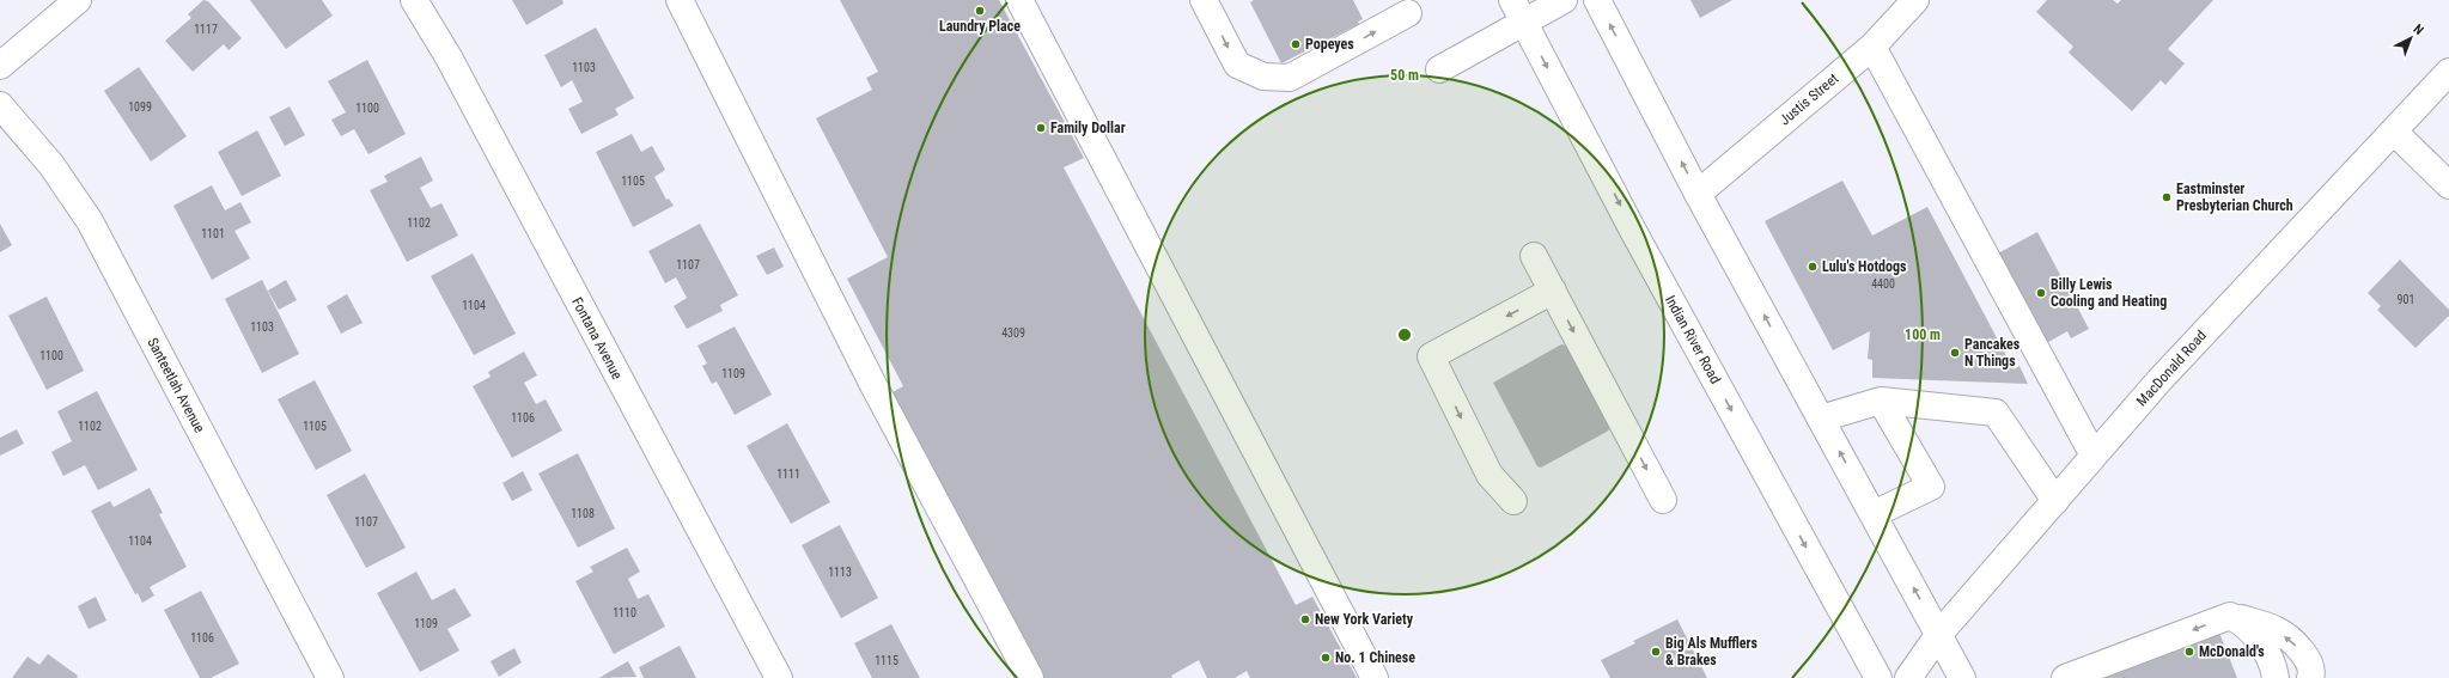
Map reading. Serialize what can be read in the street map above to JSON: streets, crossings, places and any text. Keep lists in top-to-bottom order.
{
  "streets": {
    "street": [
      "Justis Street",
      "Fontana Avenue",
      "Indian River Road",
      "MacDonald Road",
      "Santeetlah Avenue"
    ]
  },
  "places": [
    "Laundry Place",
    "Popeyes",
    "Family Dollar",
    "Eastminster Presbyterian Church",
    "Lulu's Hotdogs",
    "Billy Lewis Cooling and Heating",
    "Pancakes N Things",
    "New York Variety",
    "Big Als Mufflers & Brakes",
    "McDonald's",
    "No. 1 Chinese"
  ],
  "house_numbers": [
    "1117",
    "1103",
    "1099",
    "1100",
    "1105",
    "1102",
    "1101",
    "1107",
    "4400",
    "901",
    "1104",
    "1103",
    "4309",
    "1100",
    "1109",
    "1106",
    "1102",
    "1105",
    "1111",
    "1108",
    "1107",
    "1104",
    "1113",
    "1110",
    "1109",
    "1106",
    "1115"
  ],
  "north": "top right",
  "rings": ["50 m", "100 m"]
}
